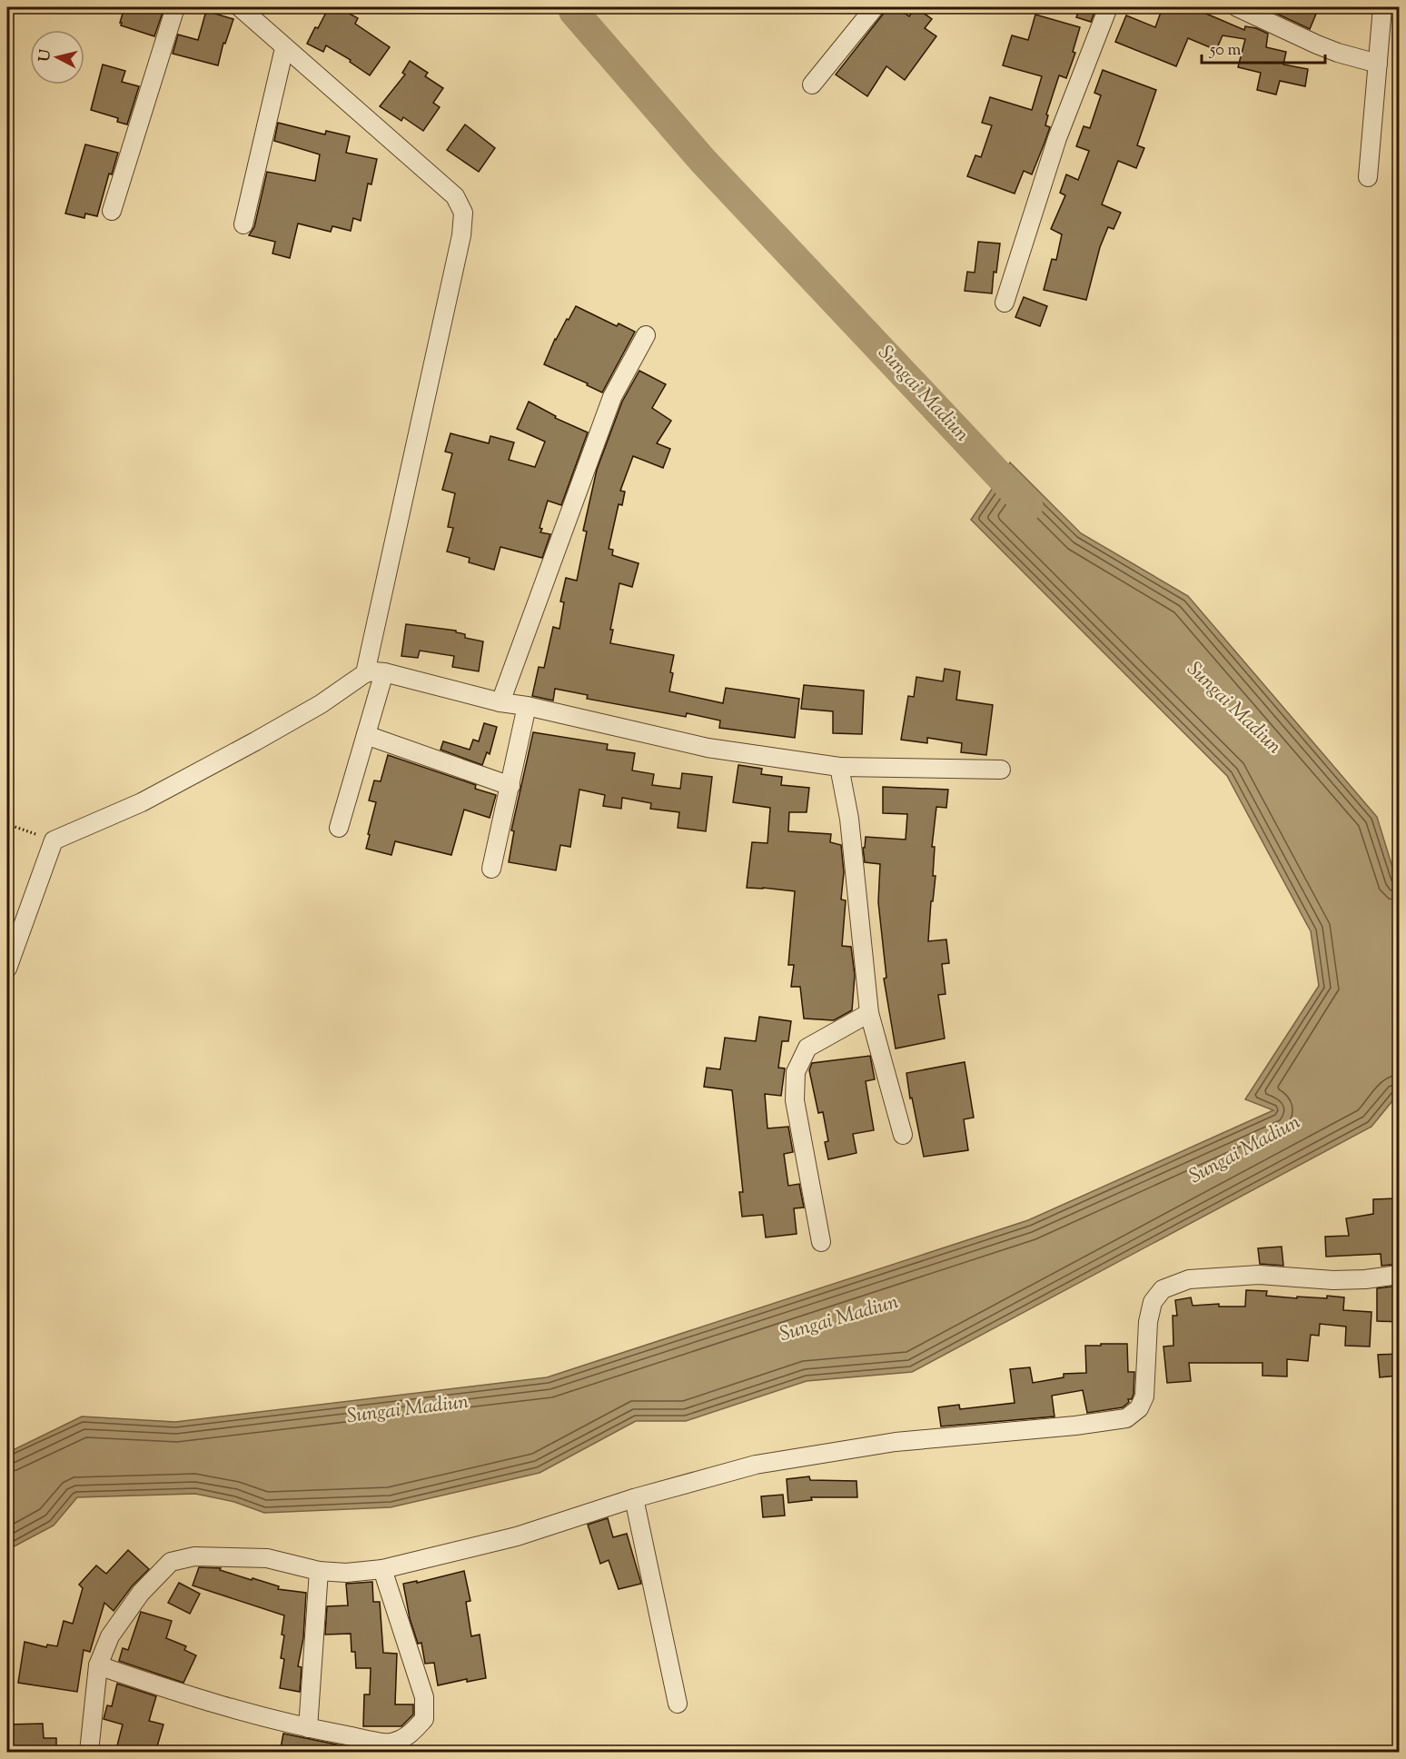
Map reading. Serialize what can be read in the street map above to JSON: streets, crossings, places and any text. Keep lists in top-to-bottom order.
{
  "water": ["Sungai Madiun"],
  "scale_bar": "50 m",
  "north": "left"
}
